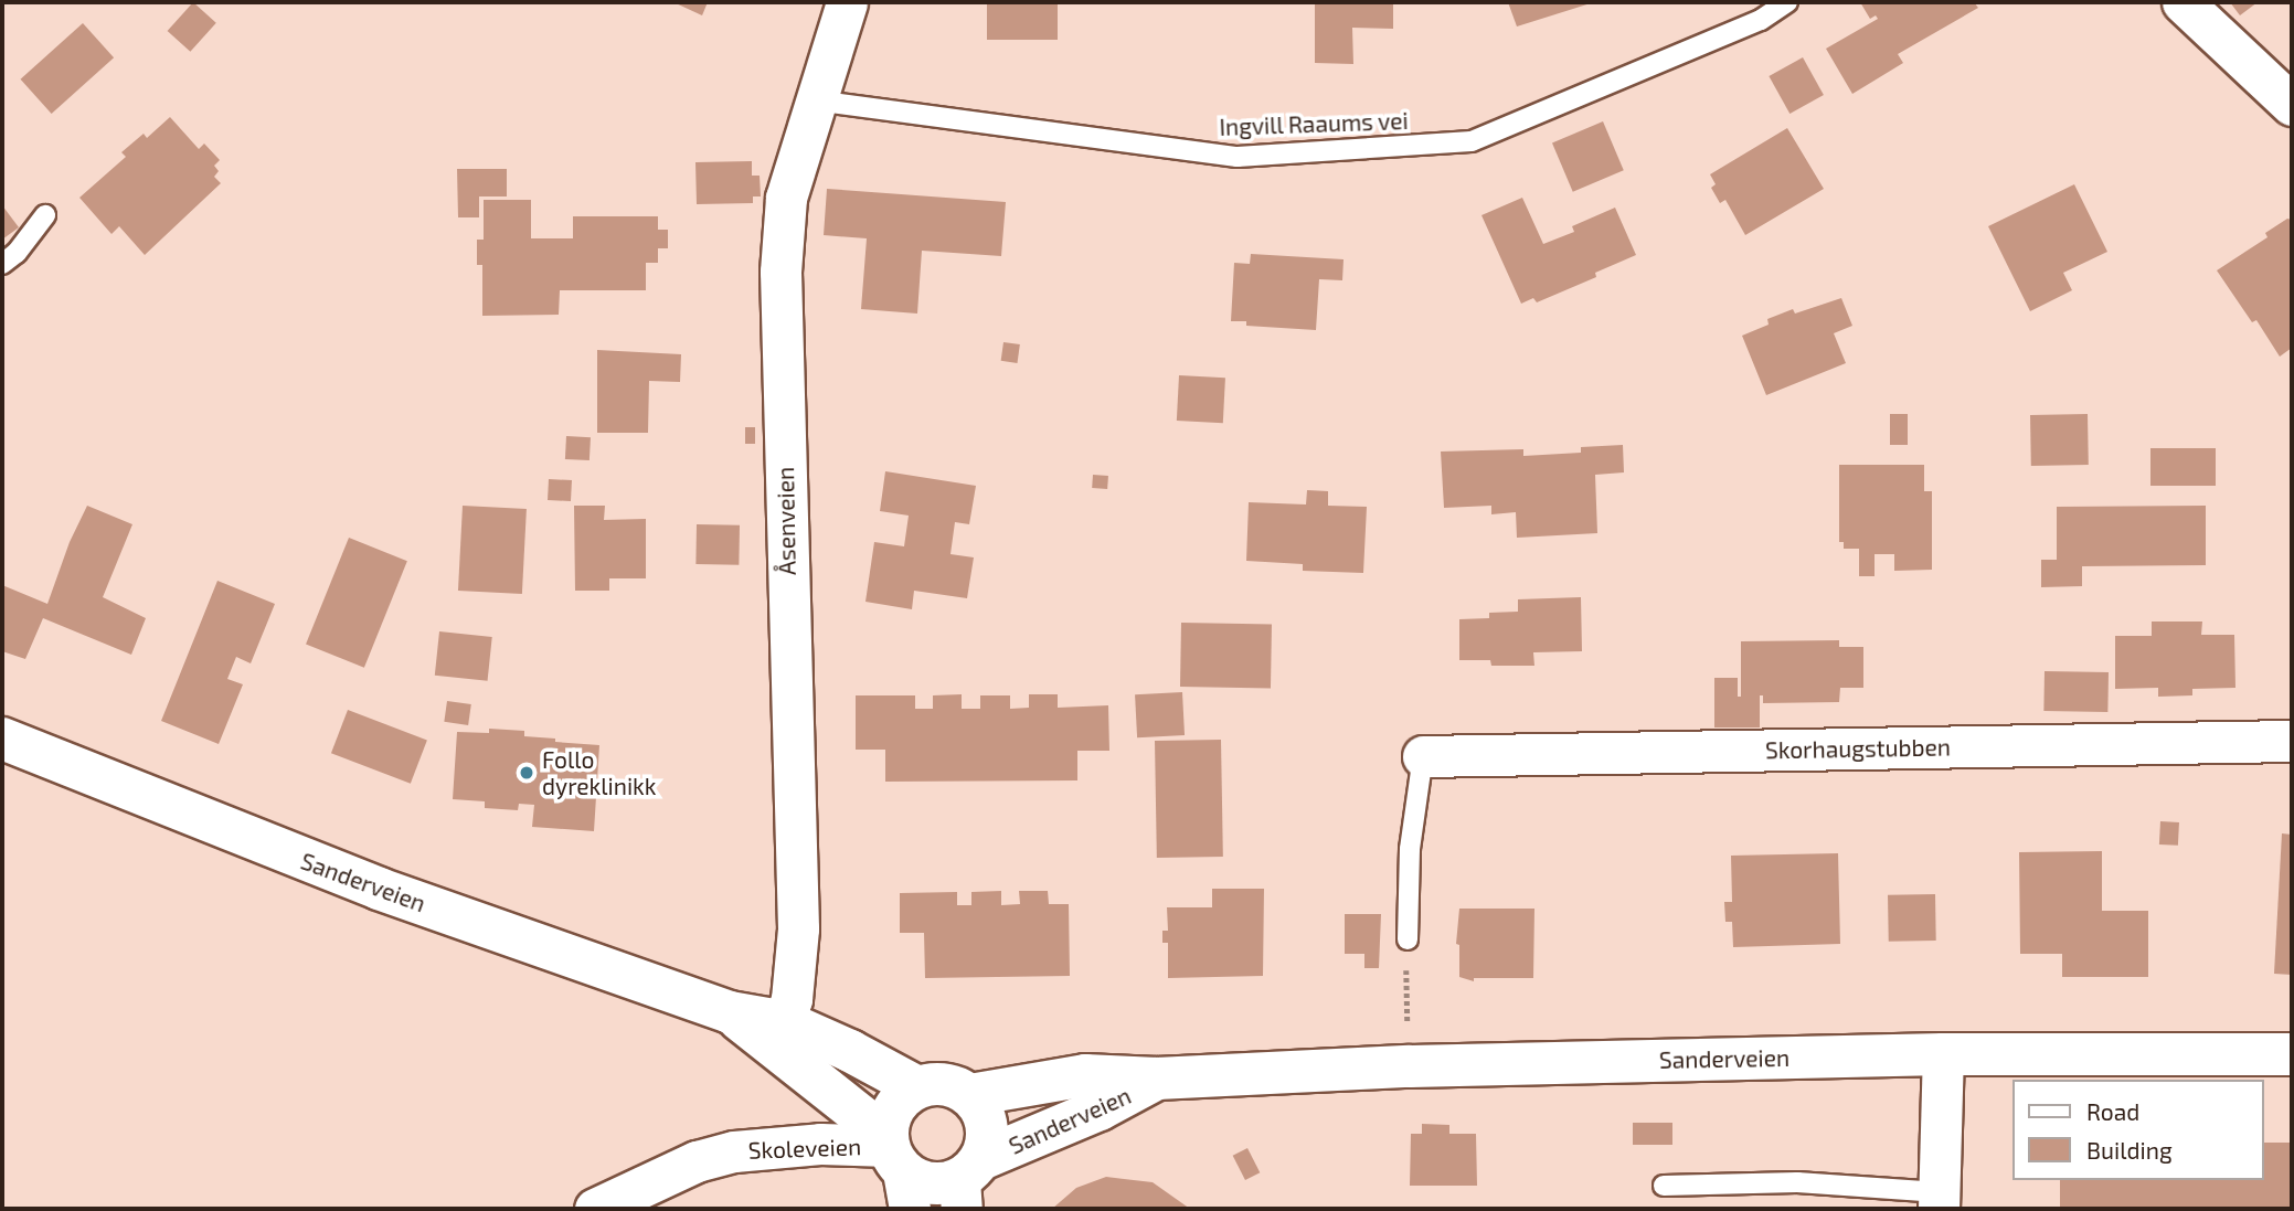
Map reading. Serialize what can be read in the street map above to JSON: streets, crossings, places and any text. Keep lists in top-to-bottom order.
{
  "streets": {
    "main road": ["Sanderveien"],
    "street": ["Åsenveien", "Skorhaugstubben", "Skoleveien"],
    "lane": ["Ingvill Raaums vei"]
  },
  "crossings": [
    ["Ingvill Raaums vei", "Åsenveien"],
    ["Åsenveien", "Sanderveien"],
    ["Sanderveien", "Skoleveien"]
  ],
  "places": ["Follo dyreklinikk"],
  "legend": ["Road", "Building"]
}
